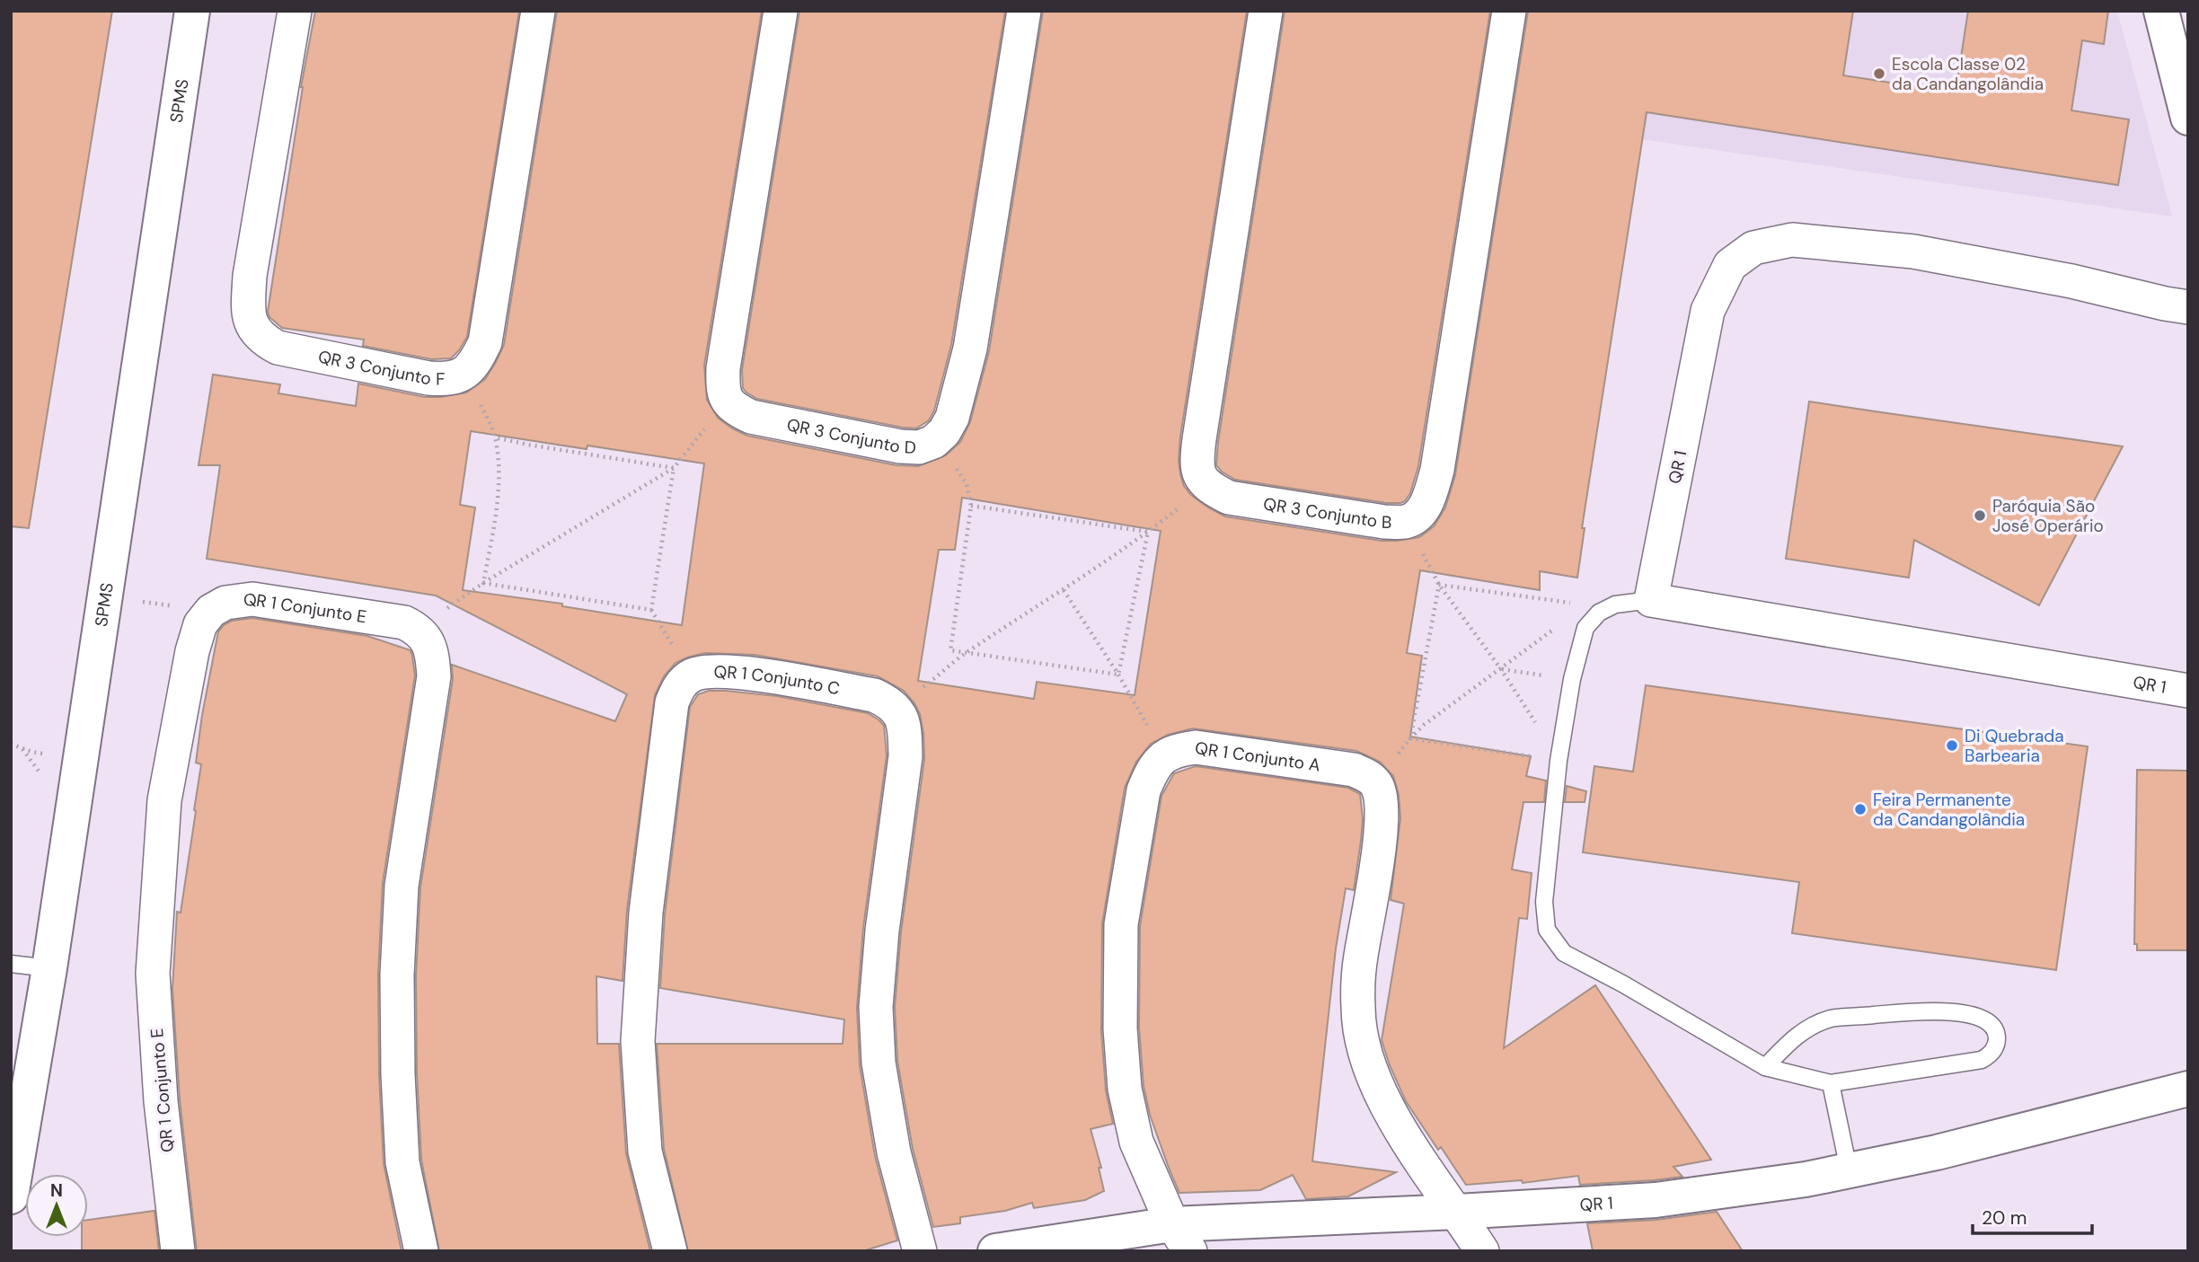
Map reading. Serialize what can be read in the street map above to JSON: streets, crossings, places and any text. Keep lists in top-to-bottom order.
{
  "streets": {
    "street": [
      "SPMS",
      "QR 3 Conjunto F",
      "QR 3 Conjunto D",
      "QR 1",
      "QR 3 Conjunto B",
      "QR 1 Conjunto E",
      "QR 1 Conjunto C",
      "QR 1 Conjunto A"
    ]
  },
  "places": [
    "Escola Classe 02 da Candangolândia",
    "Paróquia São José Operário",
    "Di Quebrada Barbearia",
    "Feira Permanente da Candangolândia"
  ],
  "scale_bar": "20 m",
  "north": "top"
}
